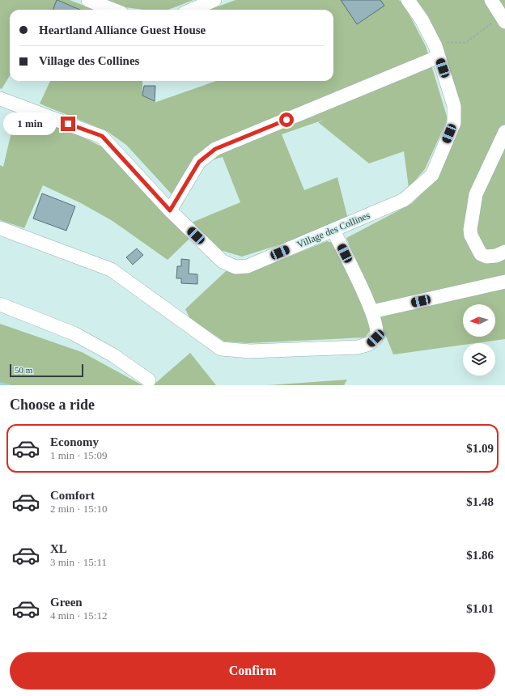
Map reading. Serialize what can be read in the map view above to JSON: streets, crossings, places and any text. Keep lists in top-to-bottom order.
{
  "streets": {
    "street": ["Village des Collines"]
  },
  "scale_bar": "50 m",
  "north": "left",
  "page": {
    "banner": ["Heartland Alliance Guest House", "Village des Collines"],
    "bubble": "1 min",
    "scale": "50 m",
    "heading": "Choose a ride",
    "list": [
      {
        "name": "Economy",
        "note": "1 min · 15:09",
        "value": "$1.09"
      },
      {
        "name": "Comfort",
        "note": "2 min · 15:10",
        "value": "$1.48"
      },
      {
        "name": "XL",
        "note": "3 min · 15:11",
        "value": "$1.86"
      },
      {
        "name": "Green",
        "note": "4 min · 15:12",
        "value": "$1.01"
      }
    ],
    "buttons": "Confirm"
  }
}
